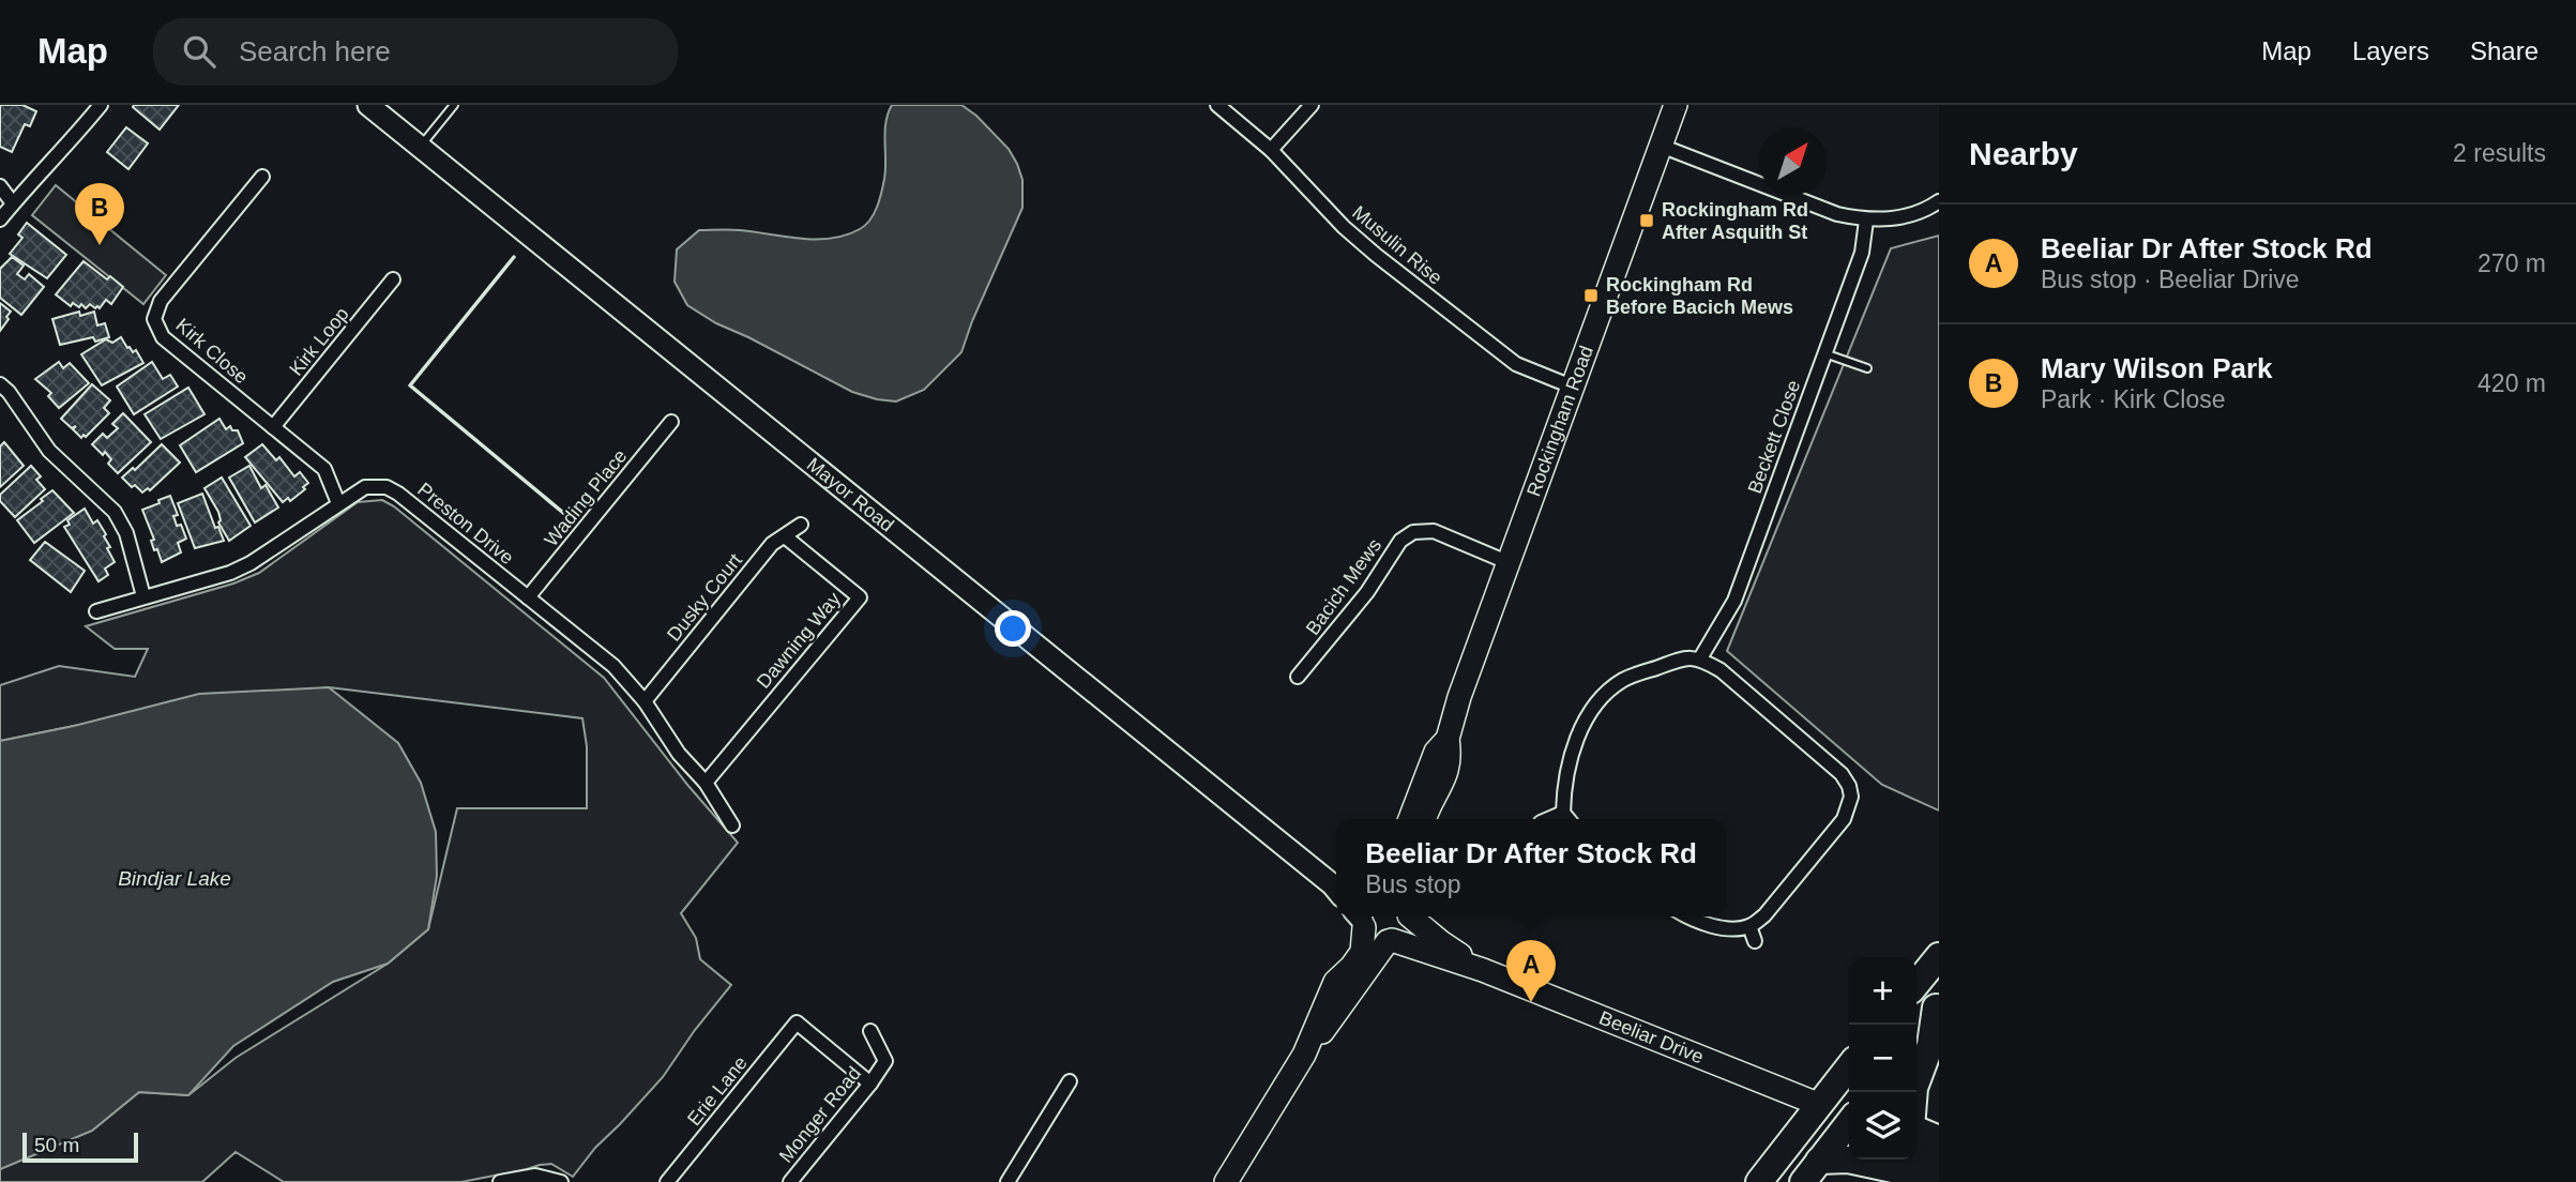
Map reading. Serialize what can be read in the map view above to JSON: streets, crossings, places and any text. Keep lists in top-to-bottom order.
{
  "streets": {
    "highway": ["Beeliar Drive"],
    "main road": ["Rockingham Road", "Mayor Road"],
    "street": [
      "Musulin Rise",
      "Kirk Loop",
      "Kirk Close",
      "Beckett Close",
      "Wading Place",
      "Preston Drive",
      "Bacich Mews",
      "Dusky Court",
      "Dawning Way",
      "Erie Lane",
      "Monger Road"
    ]
  },
  "crossings": [
    ["Musulin Rise", "Rockingham Road"],
    ["Kirk Loop", "Kirk Close"],
    ["Kirk Close", "Preston Drive"],
    ["Rockingham Road", "Bacich Mews"],
    ["Wading Place", "Preston Drive"],
    ["Preston Drive", "Dusky Court"],
    ["Preston Drive", "Dawning Way"],
    ["Dusky Court", "Dawning Way"],
    ["Erie Lane", "Monger Road"]
  ],
  "water": ["Bindjar Lake"],
  "places": {
    "transit": ["Rockingham Rd After Asquith St", "Rockingham Rd Before Bacich Mews"]
  },
  "scale_bar": "50 m",
  "north": "top right",
  "page": {
    "header": "Map",
    "search": "Search here",
    "nav": ["Map", "Layers", "Share"],
    "heading": ["Nearby", "2 results"],
    "pins": ["B", "A"],
    "list": [
      {
        "mark": "A",
        "name": "Beeliar Dr After Stock Rd",
        "note": "Bus stop · Beeliar Drive",
        "value": "270 m"
      },
      {
        "mark": "B",
        "name": "Mary Wilson Park",
        "note": "Park · Kirk Close",
        "value": "420 m"
      }
    ],
    "popup": ["Beeliar Dr After Stock Rd", "Bus stop"],
    "map_buttons": ["+", "−"],
    "scale": "50 m"
  }
}
